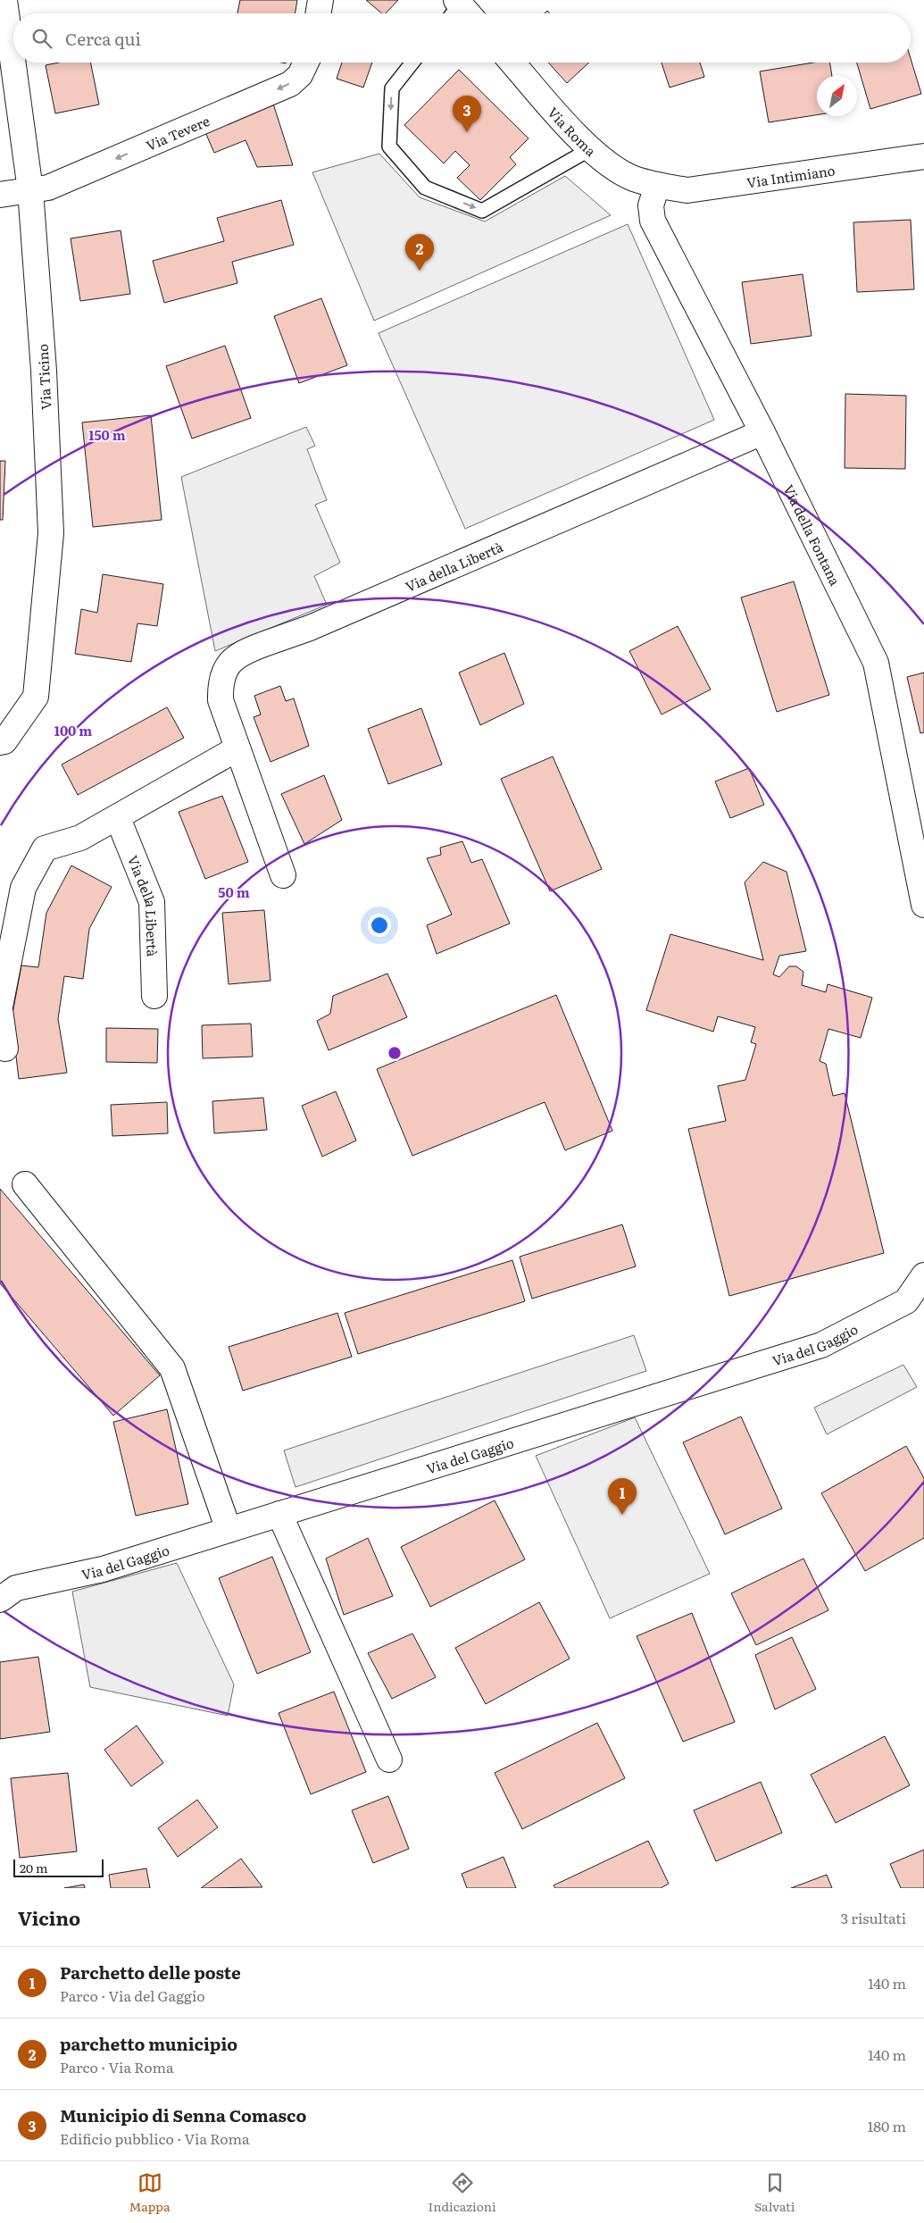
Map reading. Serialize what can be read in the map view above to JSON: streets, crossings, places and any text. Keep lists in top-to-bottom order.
{
  "streets": {
    "street": [
      "Via Roma",
      "Via Tevere",
      "Via Intimiano",
      "Via Ticino",
      "Via della Fontana",
      "Via della Libertà",
      "Via del Gaggio"
    ]
  },
  "crossings": [
    ["Via Roma", "Via Intimiano"],
    ["Via Roma", "Via della Fontana"],
    ["Via Tevere", "Via Ticino"],
    ["Via Intimiano", "Via della Fontana"],
    ["Via della Fontana", "Via della Libertà"]
  ],
  "one_way": ["Via Tevere"],
  "scale_bar": "20 m",
  "north": "top right",
  "page": {
    "search": "Cerca qui",
    "pins": ["3", "2", "1"],
    "scale": "20 m",
    "heading": ["Vicino", "3 risultati"],
    "list": [
      {
        "mark": "1",
        "name": "Parchetto delle poste",
        "note": "Parco · Via del Gaggio",
        "value": "140 m"
      },
      {
        "mark": "2",
        "name": "parchetto municipio",
        "note": "Parco · Via Roma",
        "value": "140 m"
      },
      {
        "mark": "3",
        "name": "Municipio di Senna Comasco",
        "note": "Edificio pubblico · Via Roma",
        "value": "180 m"
      }
    ],
    "nav": ["Mappa", "Indicazioni", "Salvati"]
  },
  "rings": ["150 m", "100 m", "50 m"]
}
